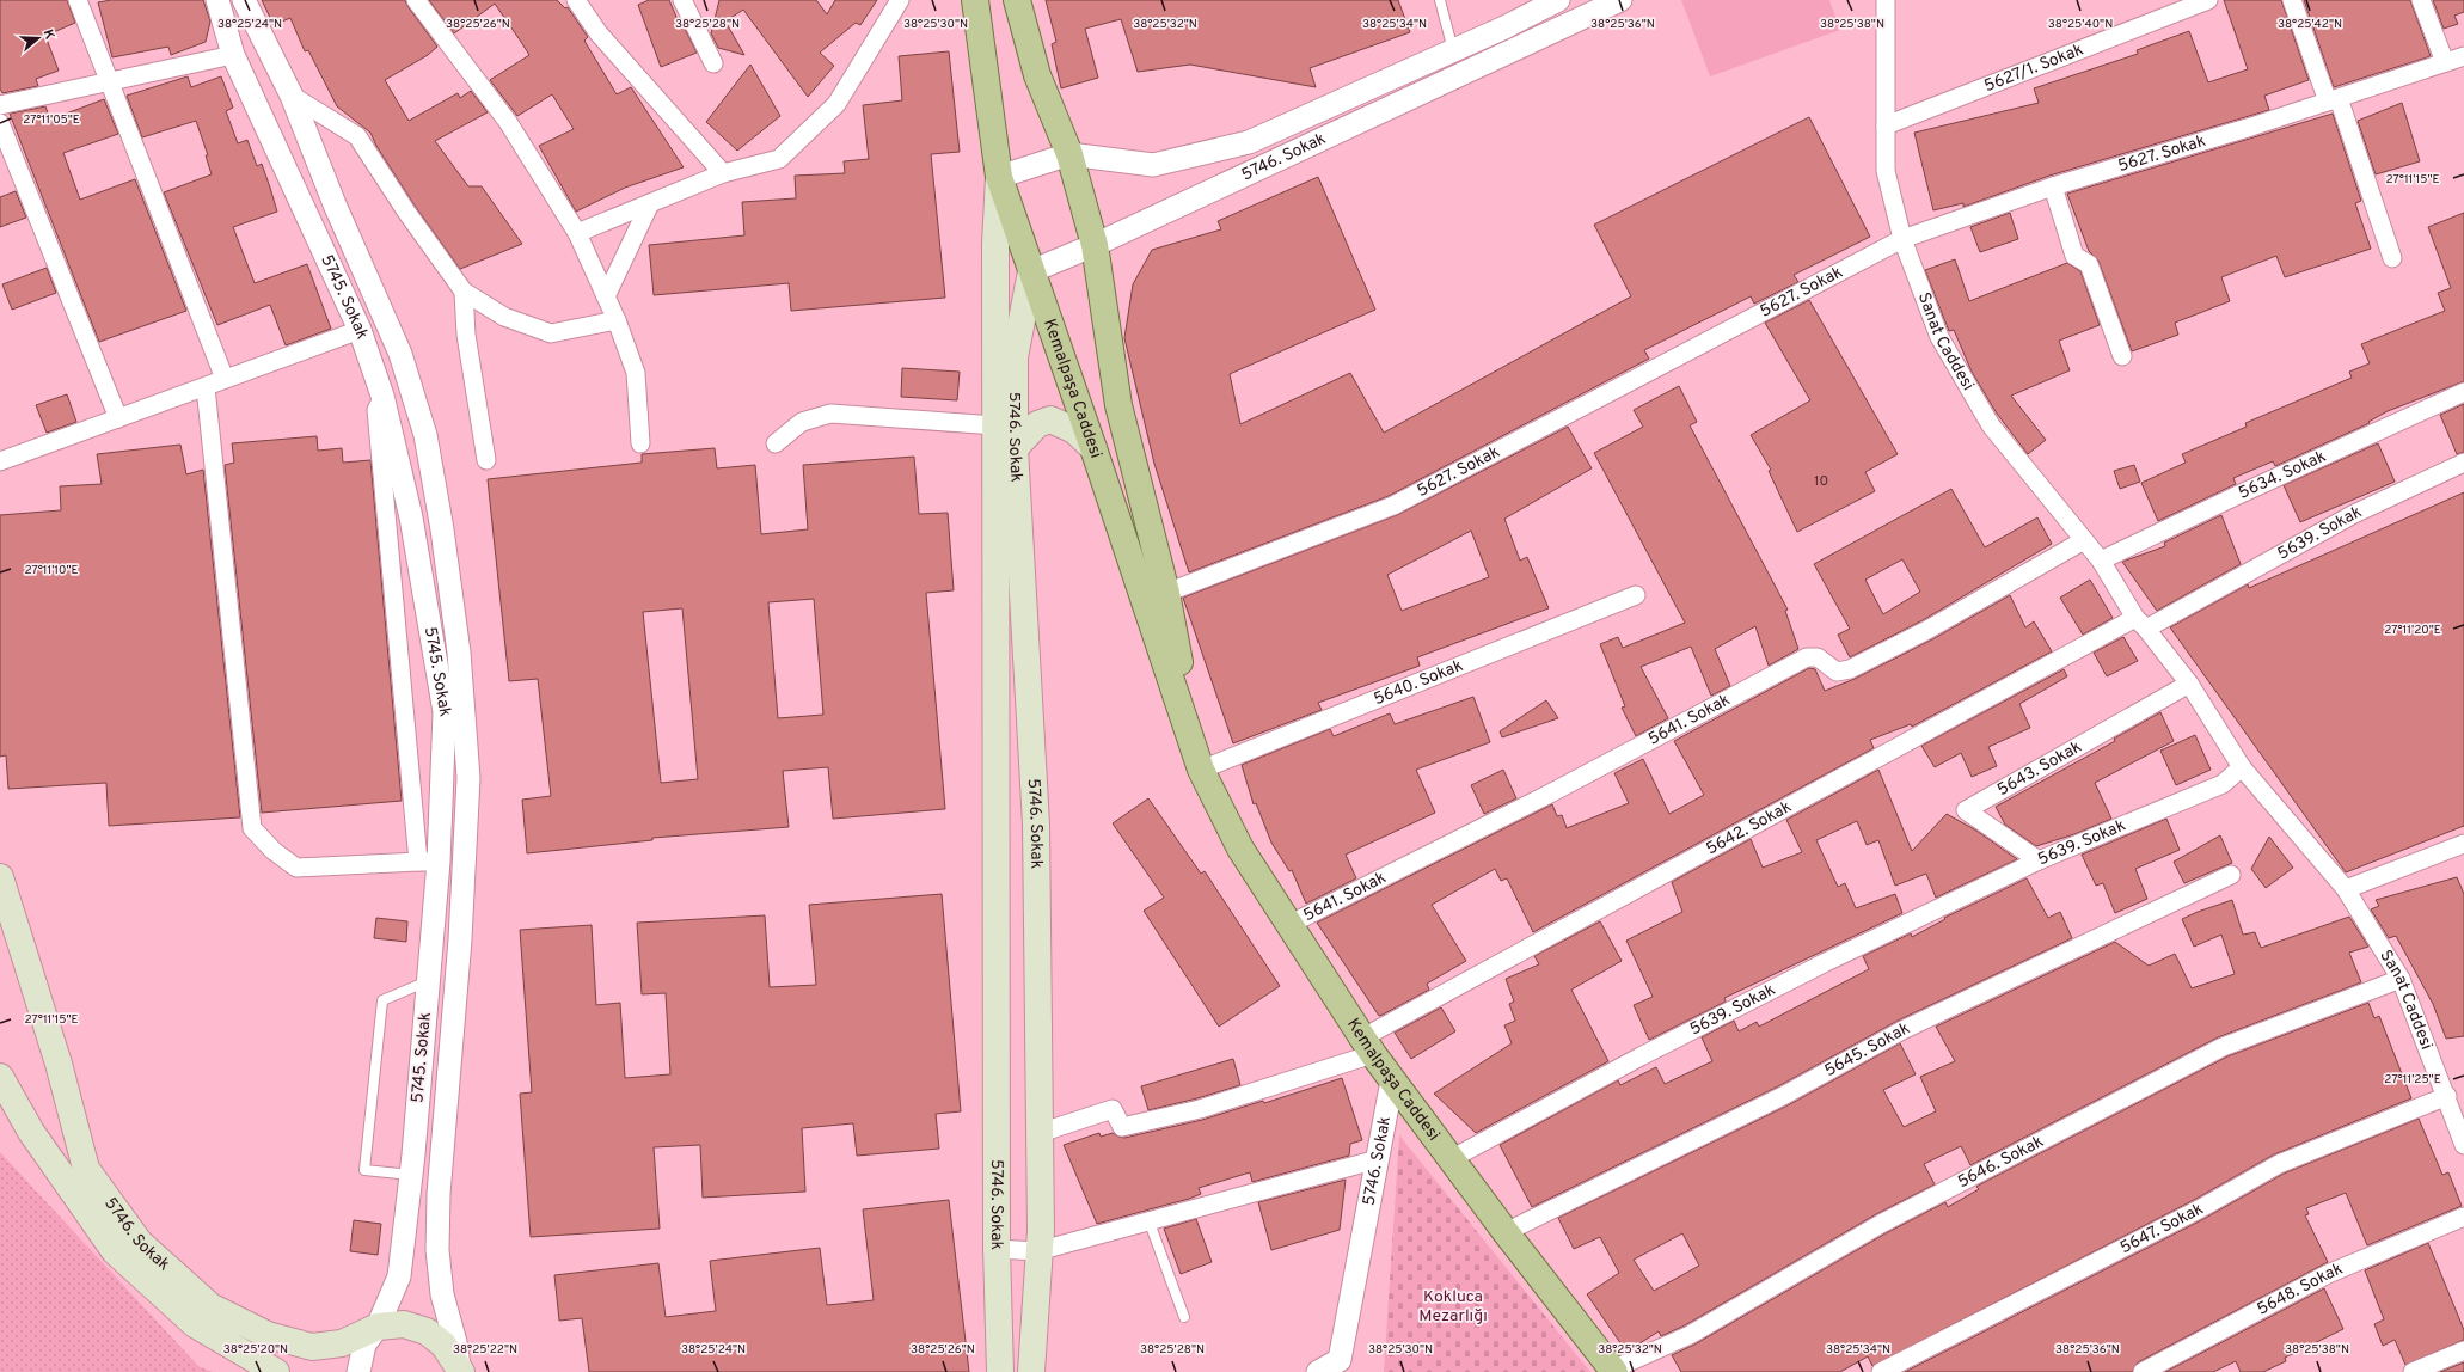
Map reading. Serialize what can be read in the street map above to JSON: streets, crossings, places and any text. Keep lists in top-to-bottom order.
{
  "streets": {
    "main road": ["5746. Sokak", "Kemalpaşa Caddesi"],
    "street": [
      "5627/1. Sokak",
      "5627. Sokak",
      "5745. Sokak",
      "Sanat Caddesi",
      "5634. Sokak",
      "5639. Sokak",
      "5640. Sokak",
      "5641. Sokak",
      "5643. Sokak",
      "5642. Sokak",
      "5645. Sokak",
      "5646. Sokak",
      "5647. Sokak",
      "5648. Sokak"
    ]
  },
  "crossings": [
    ["5627/1. Sokak", "Sanat Caddesi"],
    ["5627. Sokak", "Sanat Caddesi"],
    ["5627. Sokak", "Kemalpaşa Caddesi"],
    ["5746. Sokak", "5745. Sokak"],
    ["5746. Sokak", "Kemalpaşa Caddesi"],
    ["5746. Sokak", "5642. Sokak"],
    ["Sanat Caddesi", "5634. Sokak"],
    ["Sanat Caddesi", "5639. Sokak"],
    ["Sanat Caddesi", "5641. Sokak"],
    ["Sanat Caddesi", "5642. Sokak"],
    ["Sanat Caddesi", "5646. Sokak"],
    ["Sanat Caddesi", "5647. Sokak"],
    ["Kemalpaşa Caddesi", "5639. Sokak"],
    ["Kemalpaşa Caddesi", "5640. Sokak"],
    ["Kemalpaşa Caddesi", "5641. Sokak"],
    ["Kemalpaşa Caddesi", "5642. Sokak"],
    ["Kemalpaşa Caddesi", "5645. Sokak"],
    ["Kemalpaşa Caddesi", "5646. Sokak"],
    ["5639. Sokak", "5643. Sokak"],
    ["5639. Sokak", "5642. Sokak"]
  ],
  "parks": ["Kokluca Mezarlığı"],
  "house_numbers": ["10"],
  "north": "right",
  "coordinates": [
    "38°25'24\"N",
    "38°25'26\"N",
    "38°25'28\"N",
    "38°25'30\"N",
    "38°25'32\"N",
    "38°25'34\"N",
    "38°25'36\"N",
    "38°25'38\"N",
    "38°25'40\"N",
    "38°25'42\"N",
    "27°11'05\"E",
    "27°11'15\"E",
    "27°11'10\"E",
    "27°11'20\"E",
    "27°11'25\"E",
    "38°25'20\"N",
    "38°25'22\"N"
  ]
}
